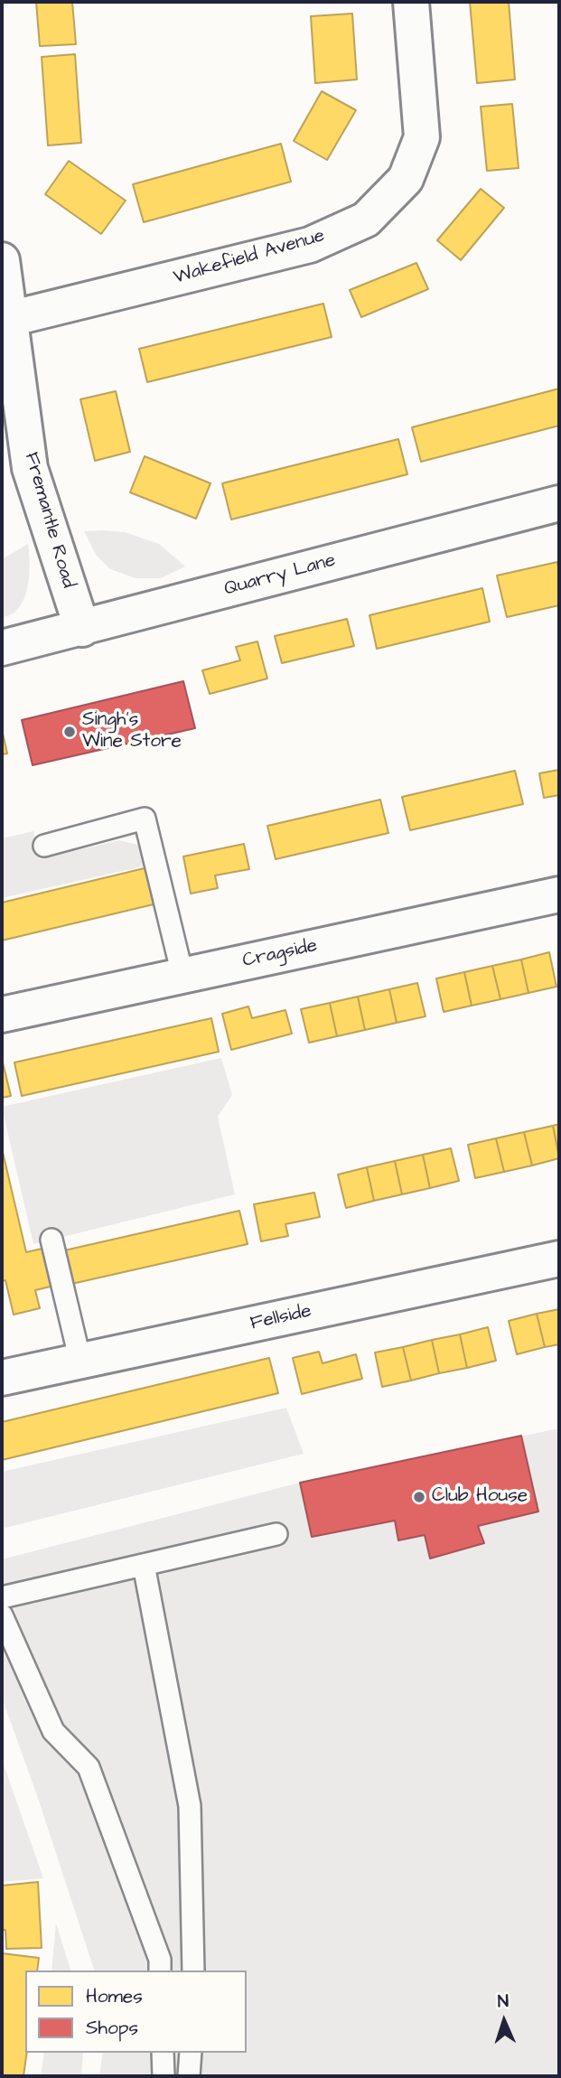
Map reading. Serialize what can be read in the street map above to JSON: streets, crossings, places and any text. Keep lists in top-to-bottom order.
{
  "streets": {
    "street": [
      "Wakefield Avenue",
      "Fremantle Road",
      "Quarry Lane",
      "Cragside",
      "Fellside"
    ]
  },
  "crossings": [
    ["Wakefield Avenue", "Fremantle Road"],
    ["Fremantle Road", "Quarry Lane"]
  ],
  "places": ["Singh's Wine Store", "Club House"],
  "legend": ["Homes", "Shops"],
  "north": "top"
}
